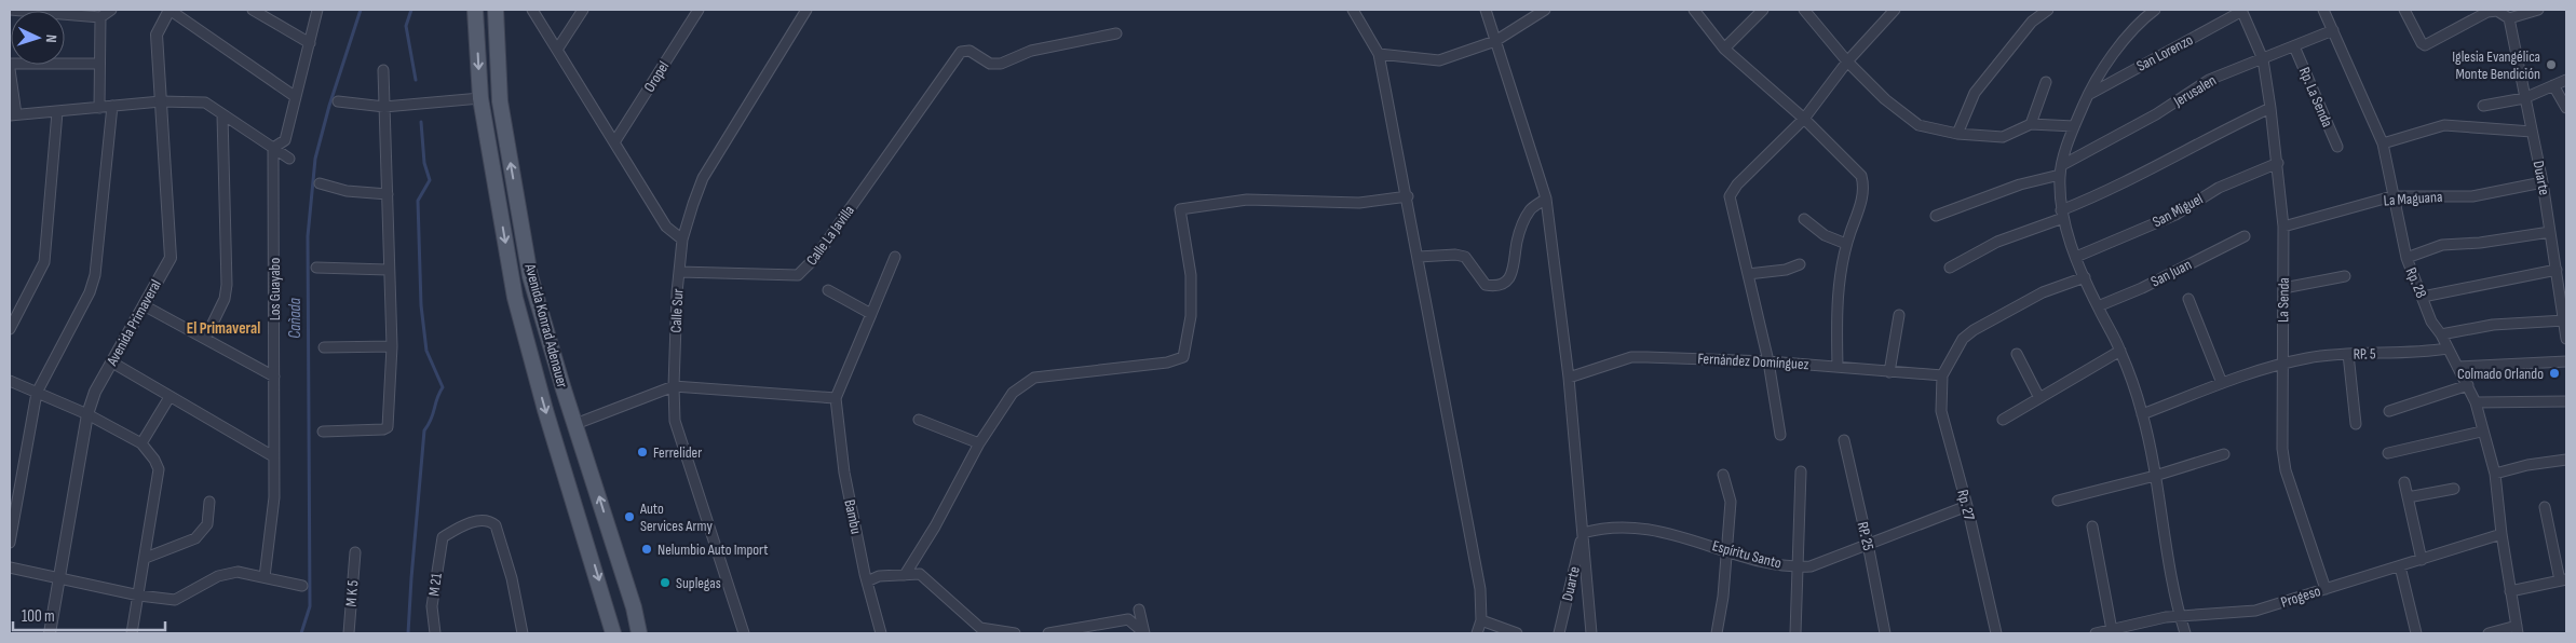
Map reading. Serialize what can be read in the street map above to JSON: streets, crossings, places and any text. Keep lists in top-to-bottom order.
{
  "streets": {
    "main road": ["Avenida Konrad Adenauer"],
    "street": [
      "San Lorenzo",
      "Oropel",
      "Jerusalen",
      "Rp. La Senda",
      "Duarte",
      "La Maguana",
      "San Miguel",
      "Calle La Javilla",
      "San Juan",
      "Rp. 28",
      "Los Guayabo",
      "La Senda",
      "Calle Sur",
      "Avenida Primaveral",
      "RP. 5",
      "Fernández Domínguez",
      "Rp. 27",
      "Bambu",
      "RP. 25",
      "Espíritu Santo",
      "M 21",
      "M K 5",
      "Progeso"
    ]
  },
  "crossings": [
    ["San Lorenzo", "La Senda"],
    ["Jerusalen", "Rp. La Senda"],
    ["Jerusalen", "Rp. 28"],
    ["Jerusalen", "La Senda"],
    ["Duarte", "La Maguana"],
    ["Duarte", "Espíritu Santo"],
    ["La Maguana", "Rp. 28"],
    ["La Maguana", "La Senda"],
    ["San Miguel", "La Senda"],
    ["Calle La Javilla", "Calle Sur"],
    ["Rp. 28", "RP. 5"],
    ["Rp. 28", "Progeso"],
    ["La Senda", "RP. 5"],
    ["La Senda", "Progeso"],
    ["Fernández Domínguez", "Rp. 27"],
    ["Rp. 27", "Espíritu Santo"],
    ["RP. 25", "Espíritu Santo"]
  ],
  "districts": ["El Primaveral"],
  "water": ["Cañada"],
  "places": [
    "Iglesia Evangélica Monte Bendición",
    "Colmado Orlando",
    "Ferrelider",
    "Auto Services Army",
    "Nelumbio Auto Import",
    "Suplegas"
  ],
  "scale_bar": "100 m",
  "north": "right"
}
